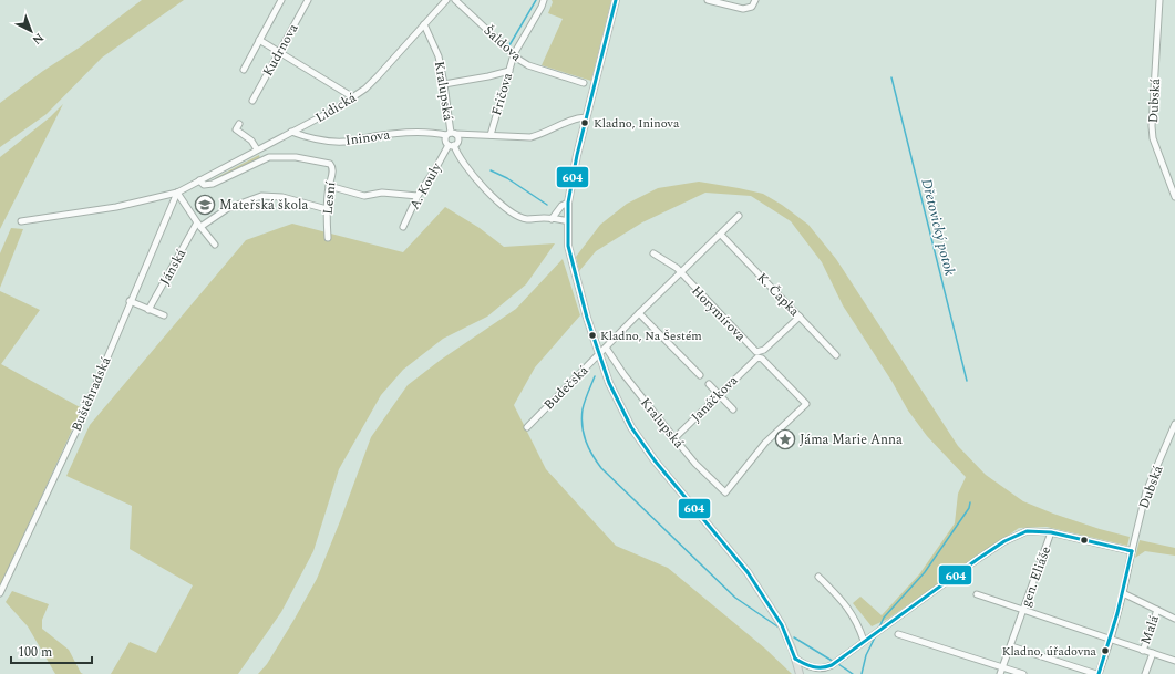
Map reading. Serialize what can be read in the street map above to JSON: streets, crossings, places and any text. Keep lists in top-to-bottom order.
{
  "streets": {
    "main road": ["Kralupská"],
    "street": [
      "Šaldova",
      "Kudrnova",
      "Fričova",
      "Dubská",
      "Lidická",
      "Ininova",
      "A. Kouly",
      "Lesní",
      "Jánská",
      "K. Čapka",
      "Horymírova",
      "Budečská",
      "Buštěhradská",
      "Janáčkova",
      "gen. Eliáše",
      "Malá"
    ]
  },
  "crossings": [
    ["Šaldova", "Fričova"],
    ["Kralupská", "Lidická"],
    ["Kralupská", "Ininova"],
    ["Kralupská", "Budečská"],
    ["Kralupská", "Janáčkova"],
    ["Fričova", "Ininova"],
    ["Dubská", "gen. Eliáše"],
    ["Lidická", "Ininova"],
    ["Lidická", "Lesní"],
    ["Lidická", "Buštěhradská"],
    ["Lesní", "Jánská"],
    ["K. Čapka", "Horymírova"],
    ["K. Čapka", "Budečská"],
    ["Horymírova", "Budečská"]
  ],
  "water": ["Dřetovický potok"],
  "places": {
    "other": ["Kladno, Ininova", "Kladno, Na Šestém", "Kladno, úřadovna"],
    "school or university": ["Mateřská škola"],
    "place": ["Jáma Marie Anna"]
  },
  "lines": ["transit line 604"],
  "scale_bar": "100 m",
  "north": "bottom right"
}
